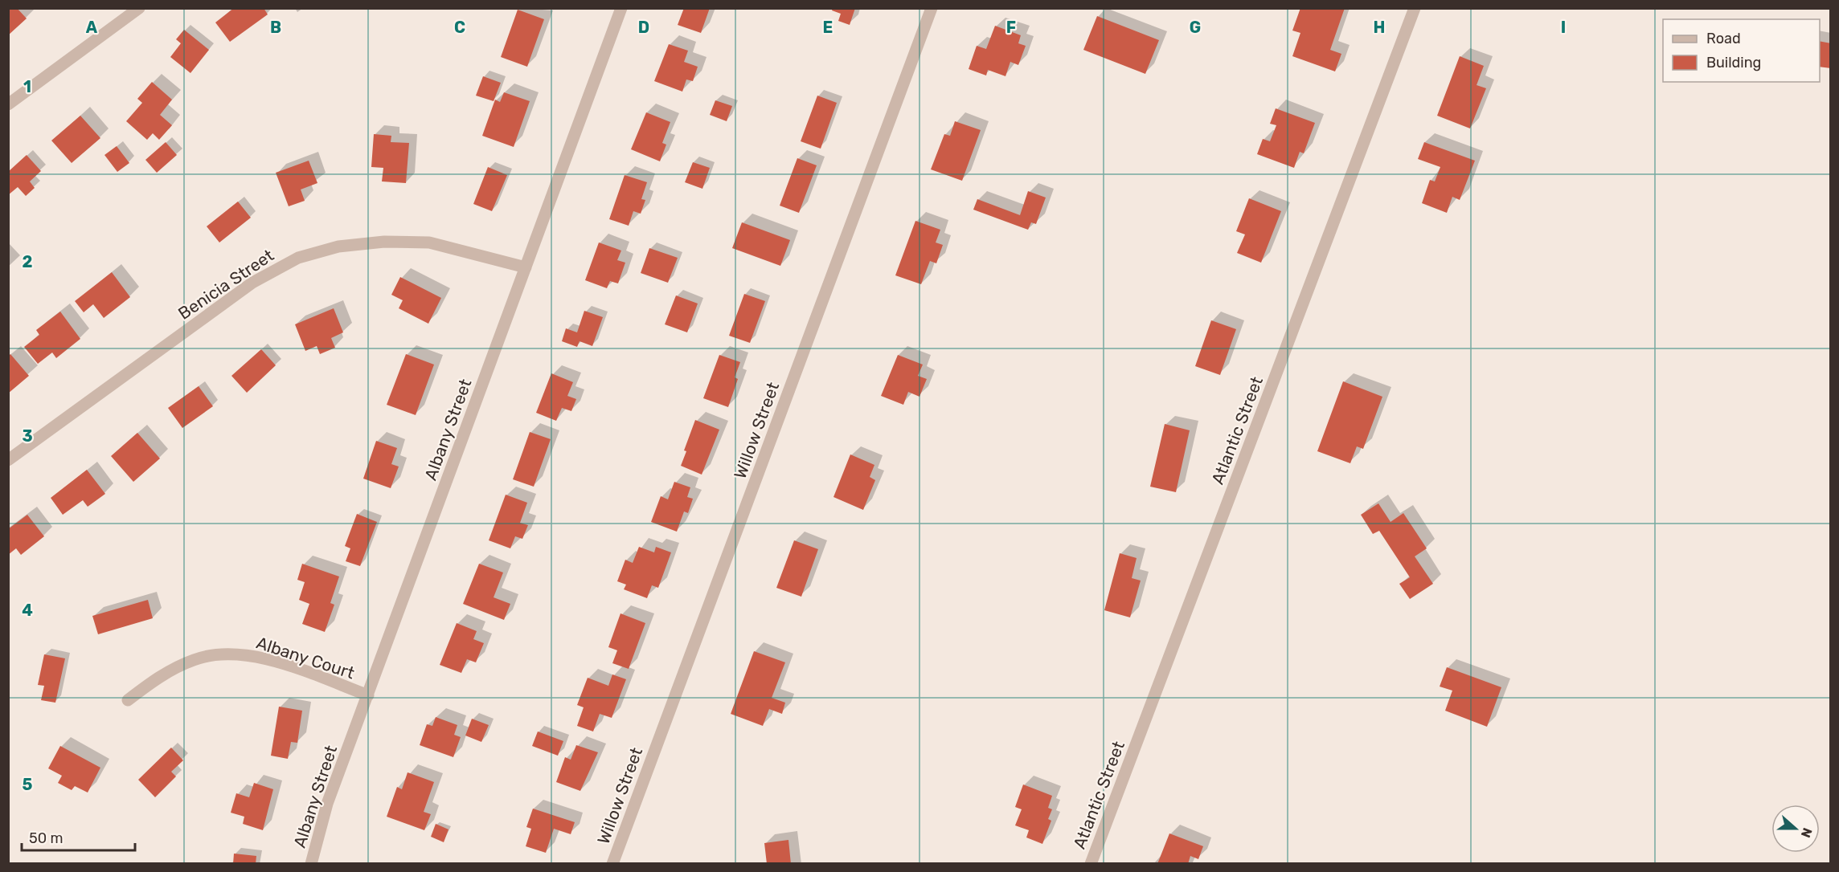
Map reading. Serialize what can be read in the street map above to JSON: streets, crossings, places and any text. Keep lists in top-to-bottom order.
{
  "streets": {
    "street": [
      "Benicia Street",
      "Albany Street",
      "Willow Street",
      "Atlantic Street",
      "Albany Court"
    ]
  },
  "crossings": [
    ["Benicia Street", "Albany Street"],
    ["Albany Street", "Albany Court"]
  ],
  "legend": ["Road", "Building"],
  "scale_bar": "50 m",
  "north": "right",
  "grid": {
    "columns": [
      "A",
      "B",
      "C",
      "D",
      "E",
      "F",
      "G",
      "H",
      "I"
    ],
    "rows": [
      "1",
      "2",
      "3",
      "4",
      "5"
    ]
  }
}
